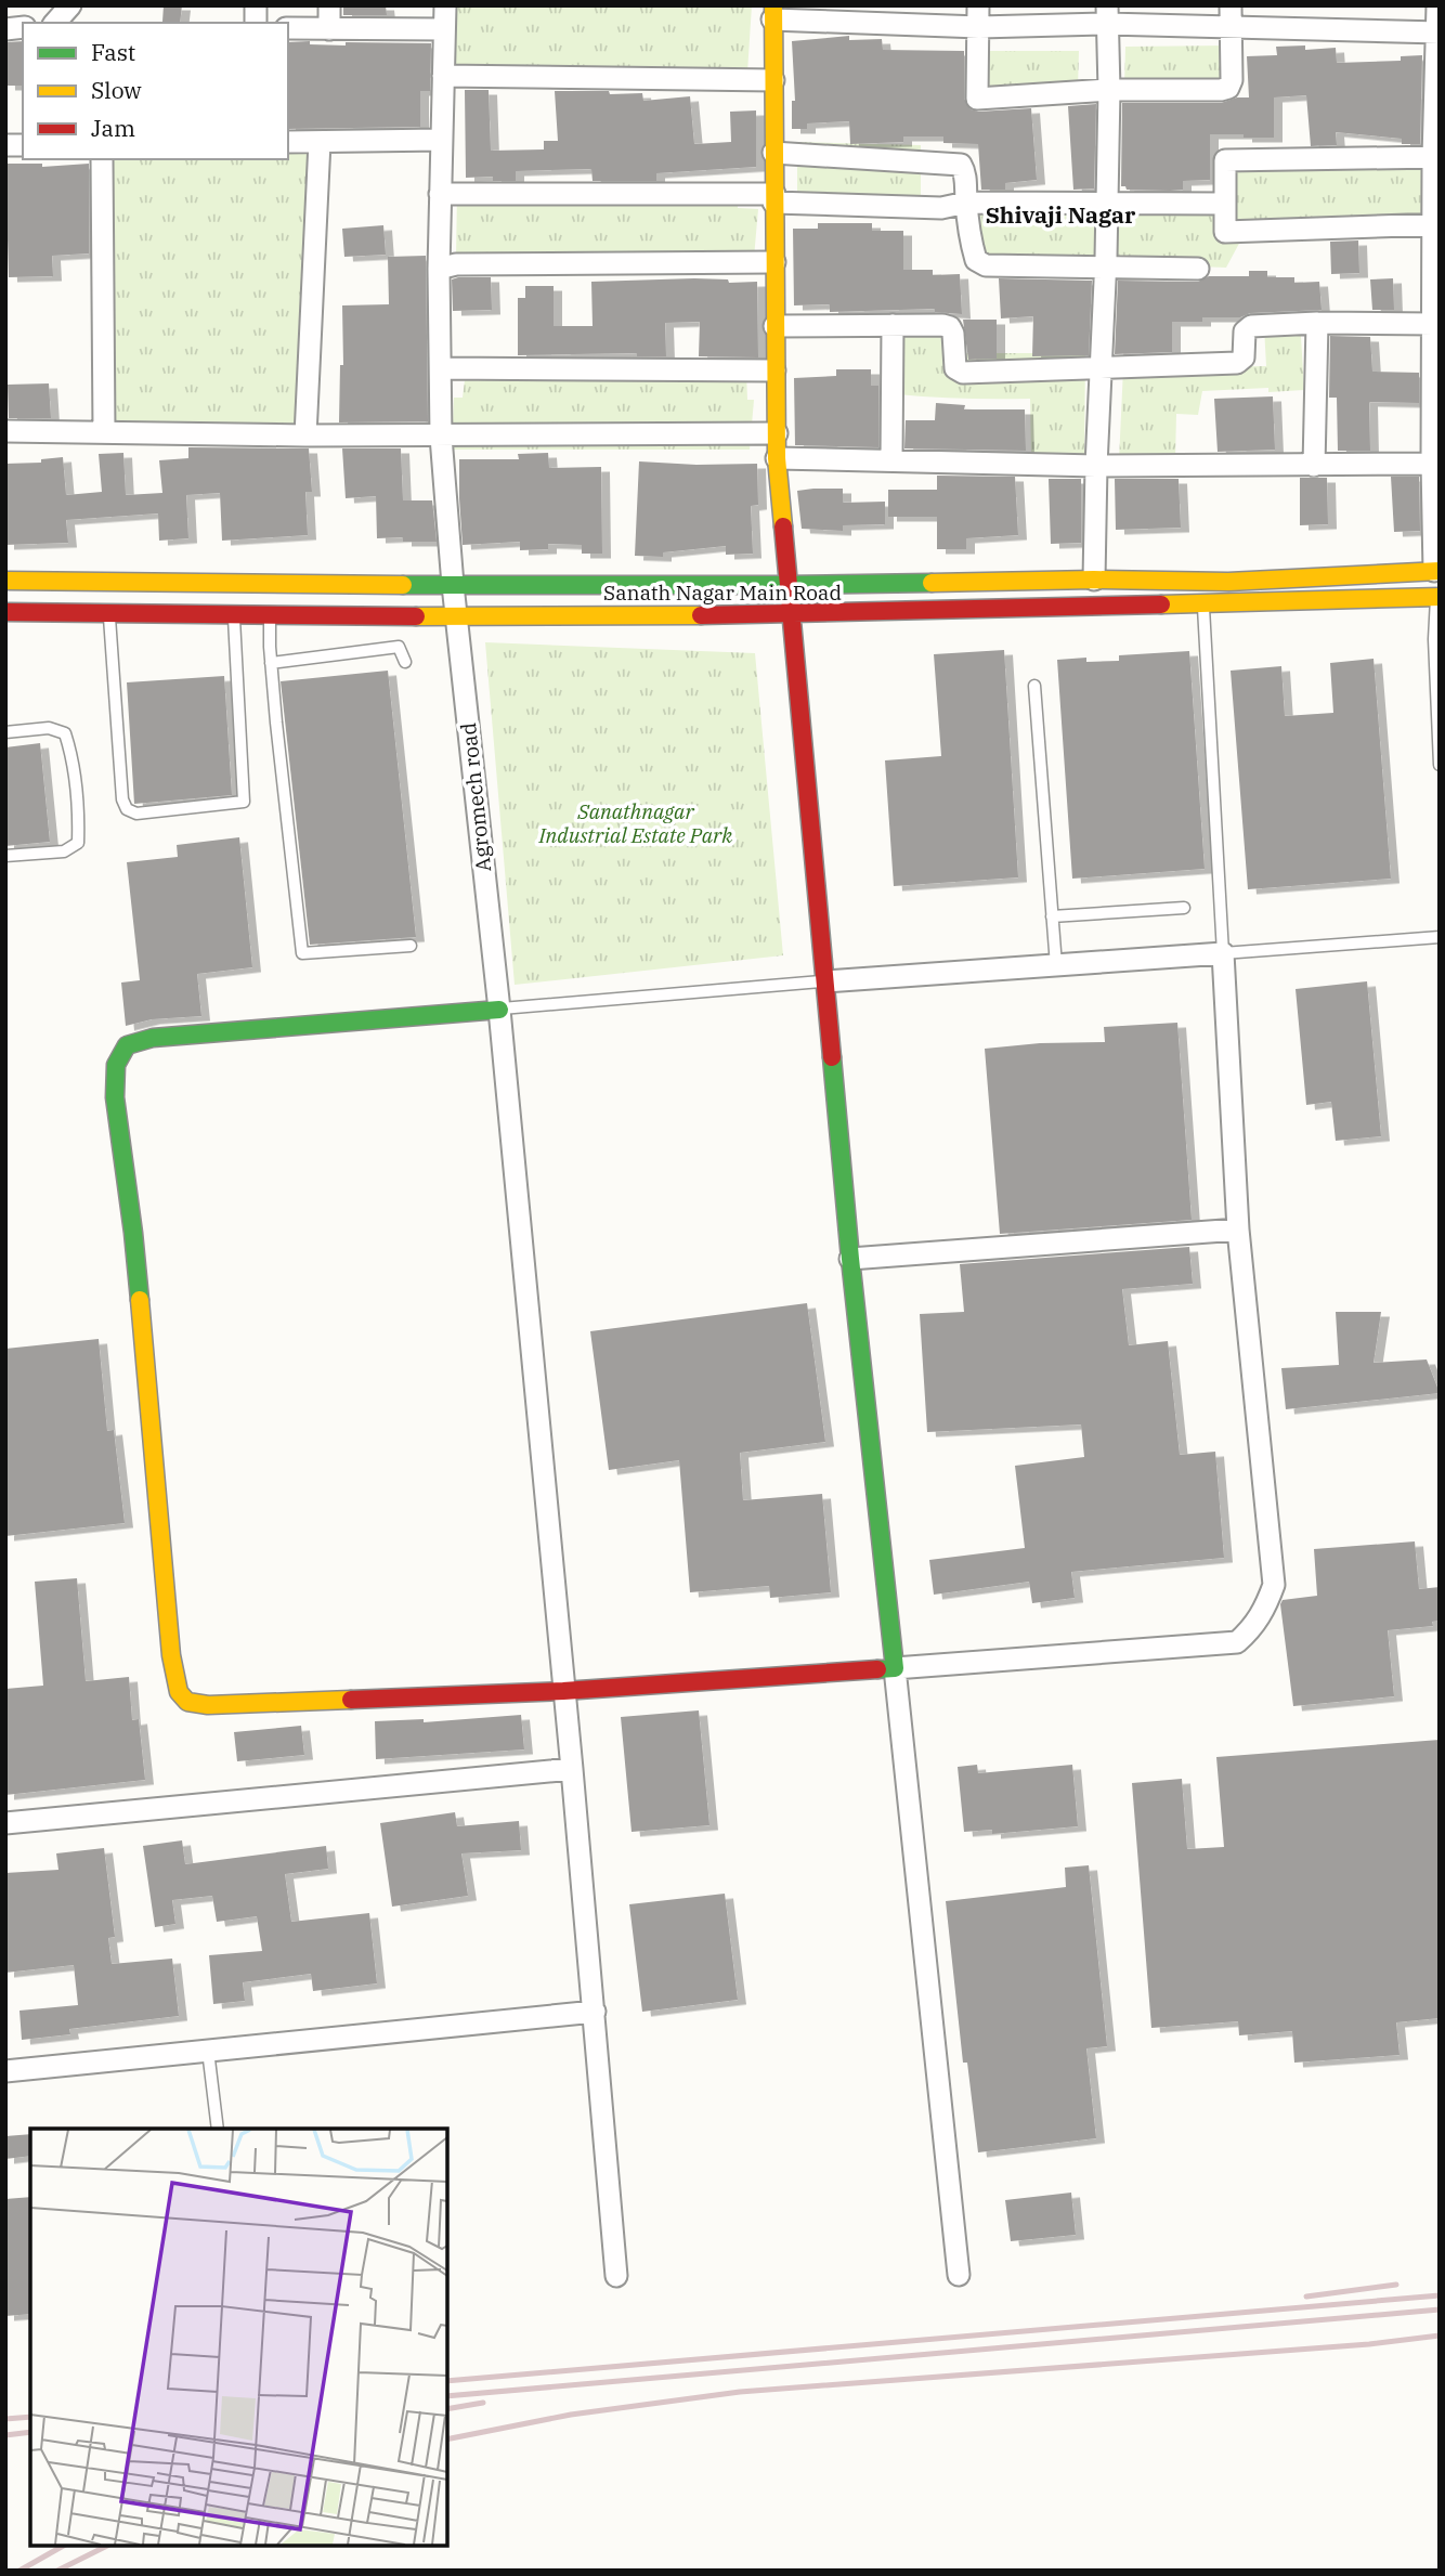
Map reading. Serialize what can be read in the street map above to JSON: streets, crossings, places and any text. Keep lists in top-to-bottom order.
{
  "streets": {
    "street": ["Sanath Nagar Main Road", "Agromech road"]
  },
  "crossings": [
    ["Sanath Nagar Main Road", "Agromech road"]
  ],
  "districts": ["Shivaji Nagar"],
  "parks": ["Sanathnagar Industrial Estate Park"],
  "legend": ["Fast", "Slow", "Jam"]
}
